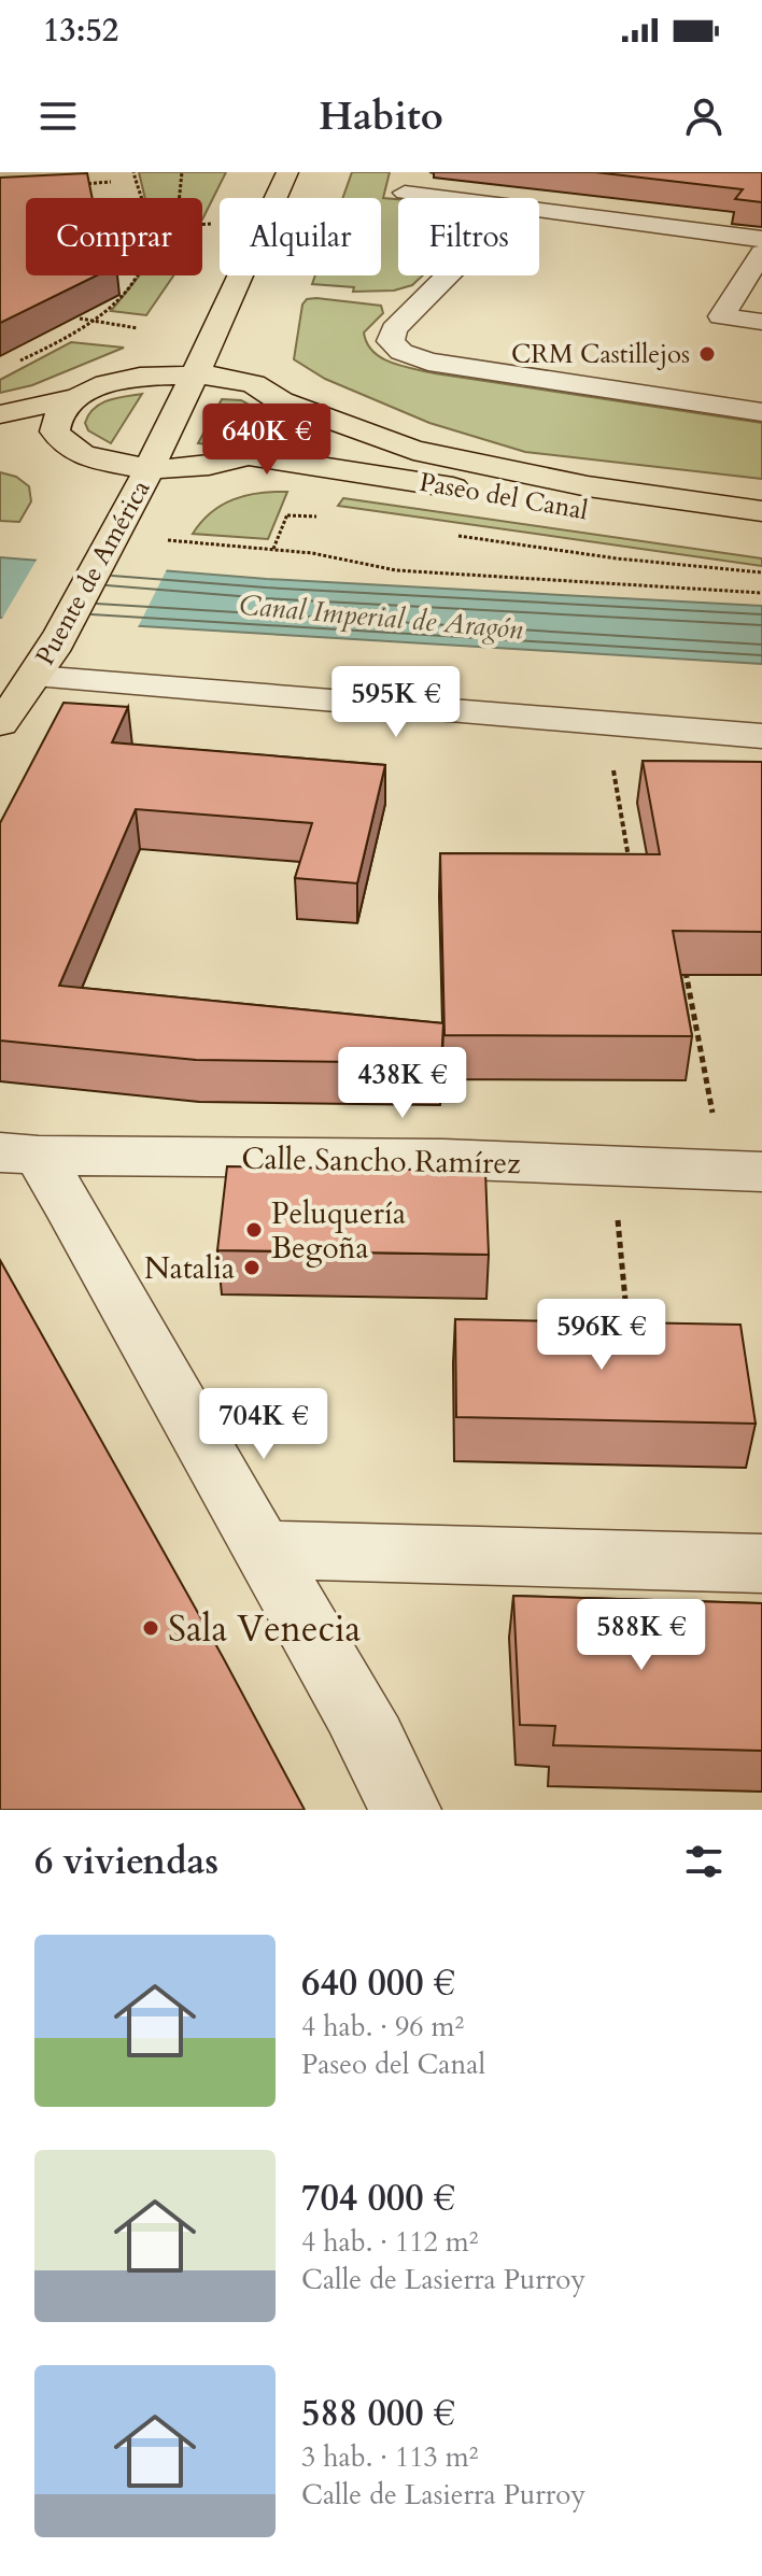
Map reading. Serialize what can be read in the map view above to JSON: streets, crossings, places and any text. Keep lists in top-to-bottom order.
{
  "streets": {
    "main road": ["Paseo del Canal", "Puente de América"],
    "street": ["Calle Sancho Ramírez"]
  },
  "crossings": [
    ["Paseo del Canal", "Puente de América"]
  ],
  "water": ["Canal Imperial de Aragón"],
  "places": [
    "CRM Castillejos",
    "Peluquería Begoña",
    "Natalia",
    "Sala Venecia"
  ],
  "page": {
    "status": "13:52",
    "header": "Habito",
    "chip": ["Comprar", "Alquilar", "Filtros"],
    "price": [
      "640K €",
      "595K €",
      "438K €",
      "596K €",
      "704K €",
      "588K €"
    ],
    "heading": "6 viviendas",
    "list": [
      {
        "name": "640 000 €",
        "note": "4 hab. · 96 m² · Paseo del Canal"
      },
      {
        "name": "704 000 €",
        "note": "4 hab. · 112 m² · Calle de Lasierra Purroy"
      },
      {
        "name": "588 000 €",
        "note": "3 hab. · 113 m² · Calle de Lasierra Purroy"
      }
    ]
  }
}
